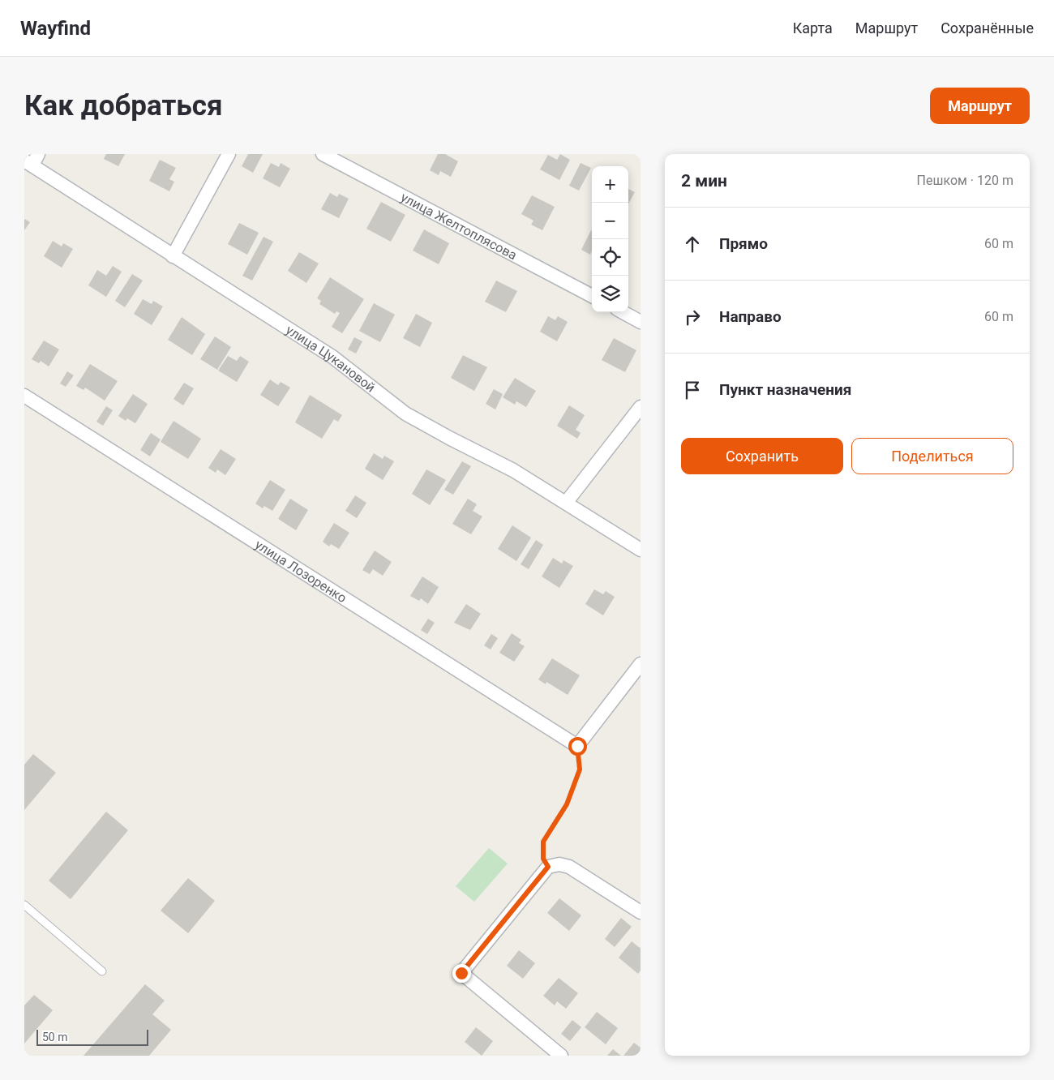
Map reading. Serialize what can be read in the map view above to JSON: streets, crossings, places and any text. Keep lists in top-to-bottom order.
{
  "streets": {
    "street": ["улица Желтоплясова", "улица Цукановой", "улица Лозоренко"]
  },
  "scale_bar": "50 m",
  "page": {
    "header": "Wayfind",
    "nav": ["Карта", "Маршрут", "Сохранённые"],
    "buttons": [
      "Маршрут",
      ["Сохранить", "Поделиться"]
    ],
    "title": "Как добраться",
    "heading": ["2 мин", "Пешком · 120 m"],
    "map_buttons": ["+", "−"],
    "list": [
      ["Прямо", "60 m"],
      ["Направо", "60 m"],
      "Пункт назначения"
    ],
    "scale": "50 m"
  }
}
